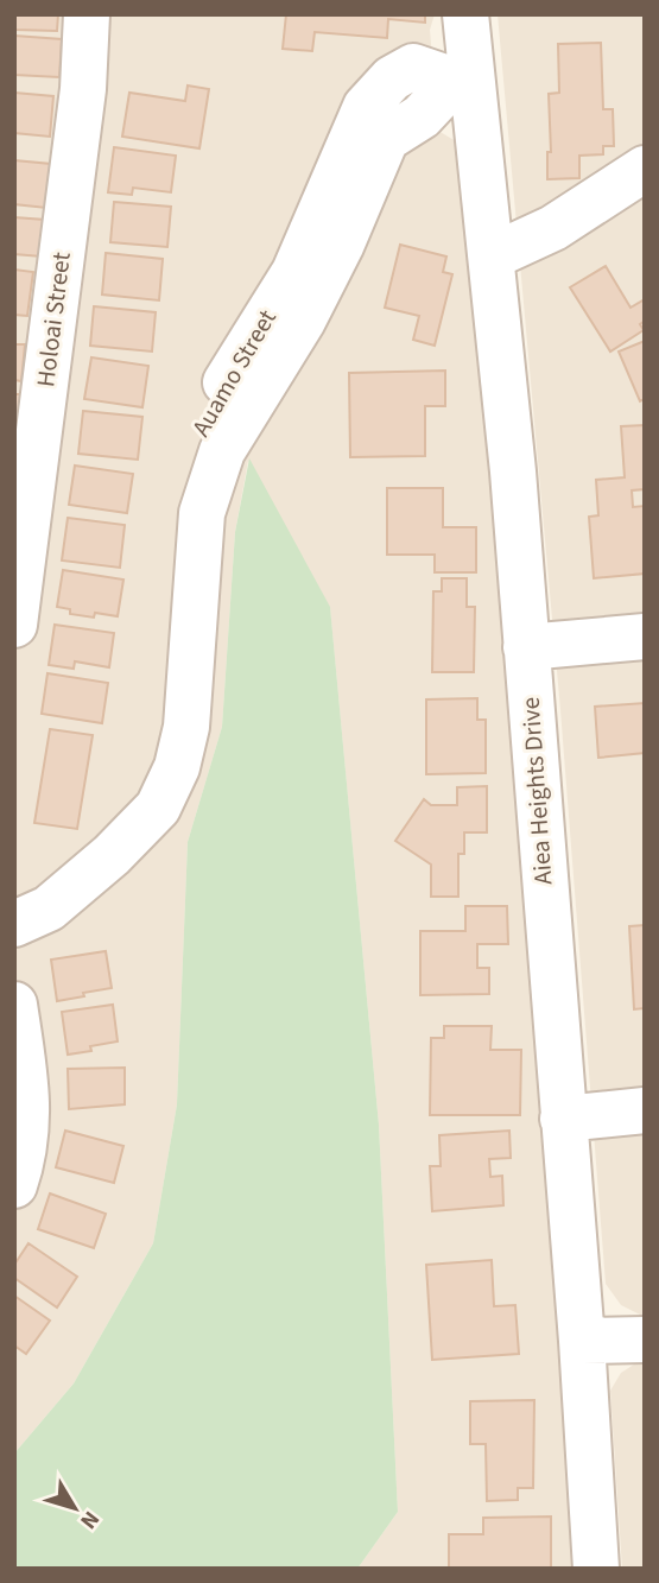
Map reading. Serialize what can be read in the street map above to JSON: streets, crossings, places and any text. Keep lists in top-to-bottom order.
{
  "streets": {
    "street": ["Holoai Street", "Auamo Street", "Aiea Heights Drive"]
  },
  "crossings": [
    ["Auamo Street", "Aiea Heights Drive"]
  ],
  "north": "bottom right"
}
